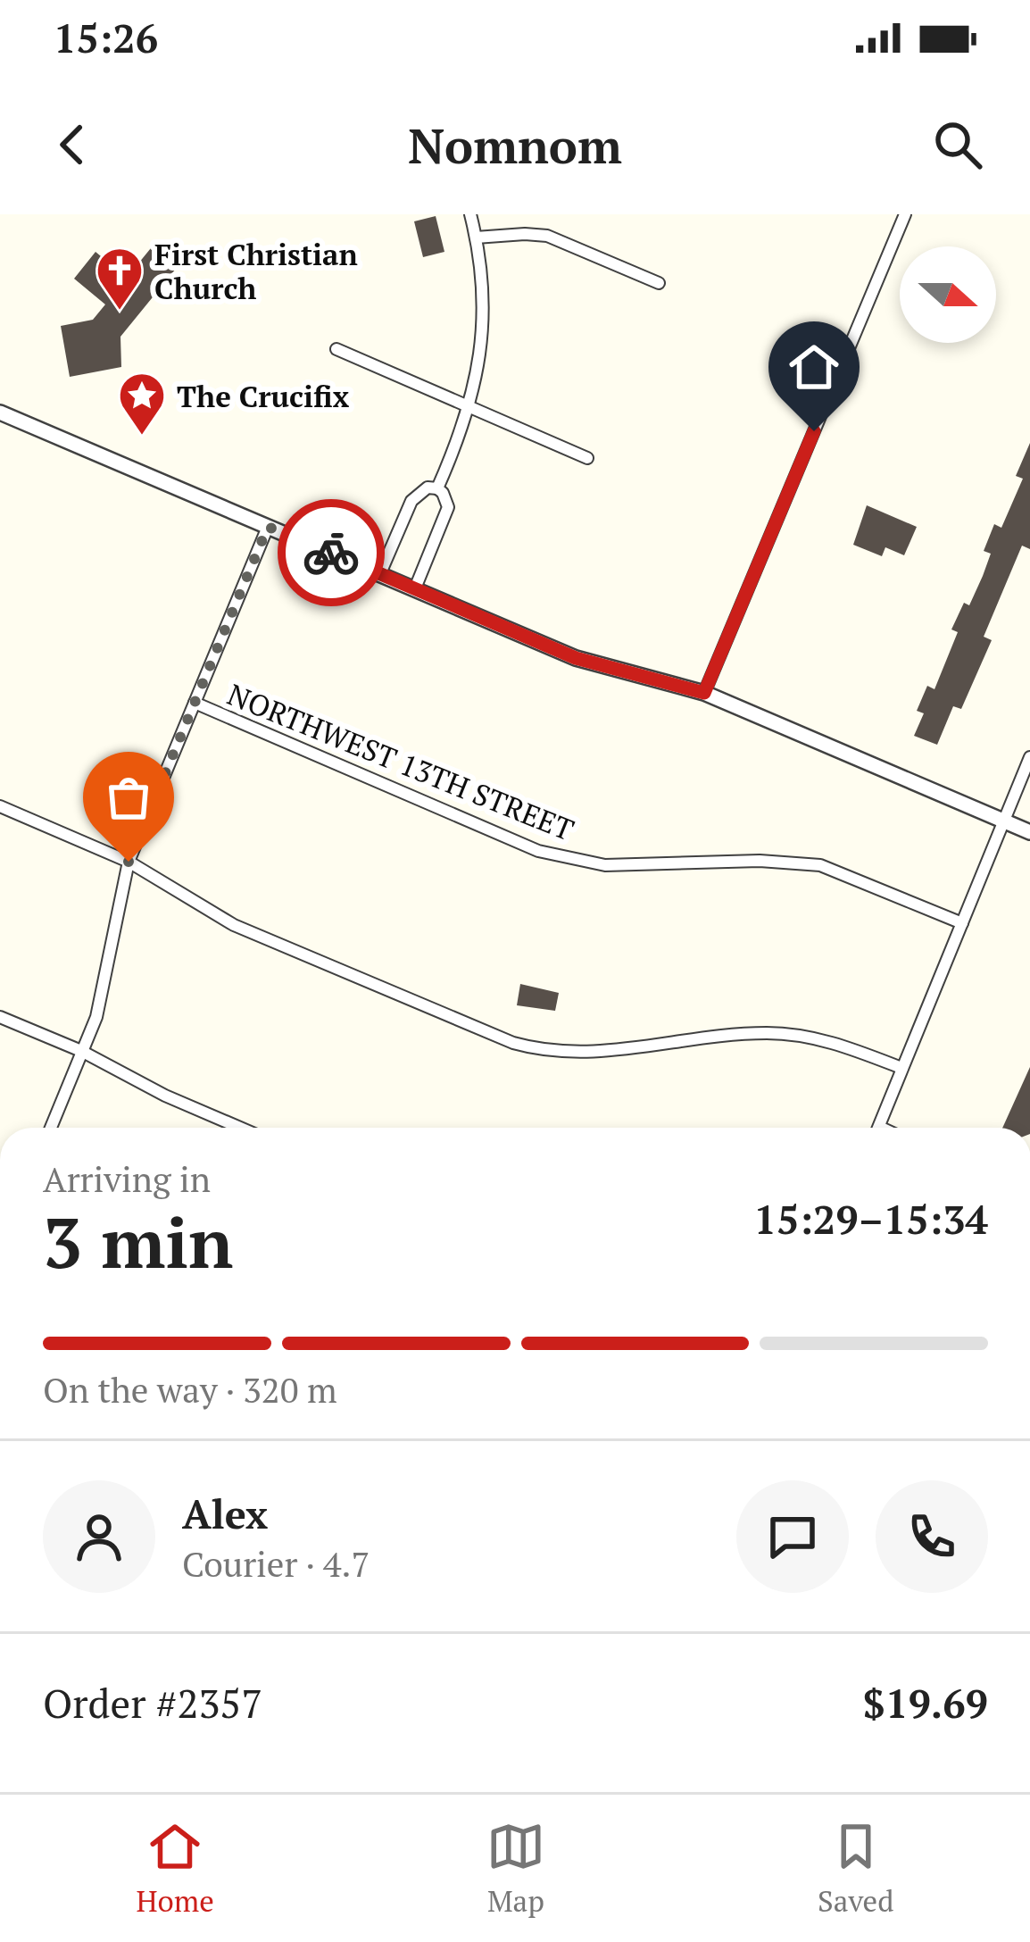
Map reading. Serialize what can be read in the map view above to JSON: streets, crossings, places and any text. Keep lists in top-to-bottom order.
{
  "streets": {
    "street": ["NORTHWEST 13TH STREET"]
  },
  "places": {
    "church": ["First Christian Church"],
    "place": ["The Crucifix"]
  },
  "north": "right",
  "page": {
    "status": "15:26",
    "header": "Nomnom",
    "heading": ["3 min", "Arriving in", "15:29–15:34"],
    "panel": [
      "Alex",
      "Courier · 4.7",
      "Order #2357",
      "$19.69"
    ],
    "bar": "On the way · 320 m",
    "tabs": ["Home", "Map", "Saved"]
  }
}
